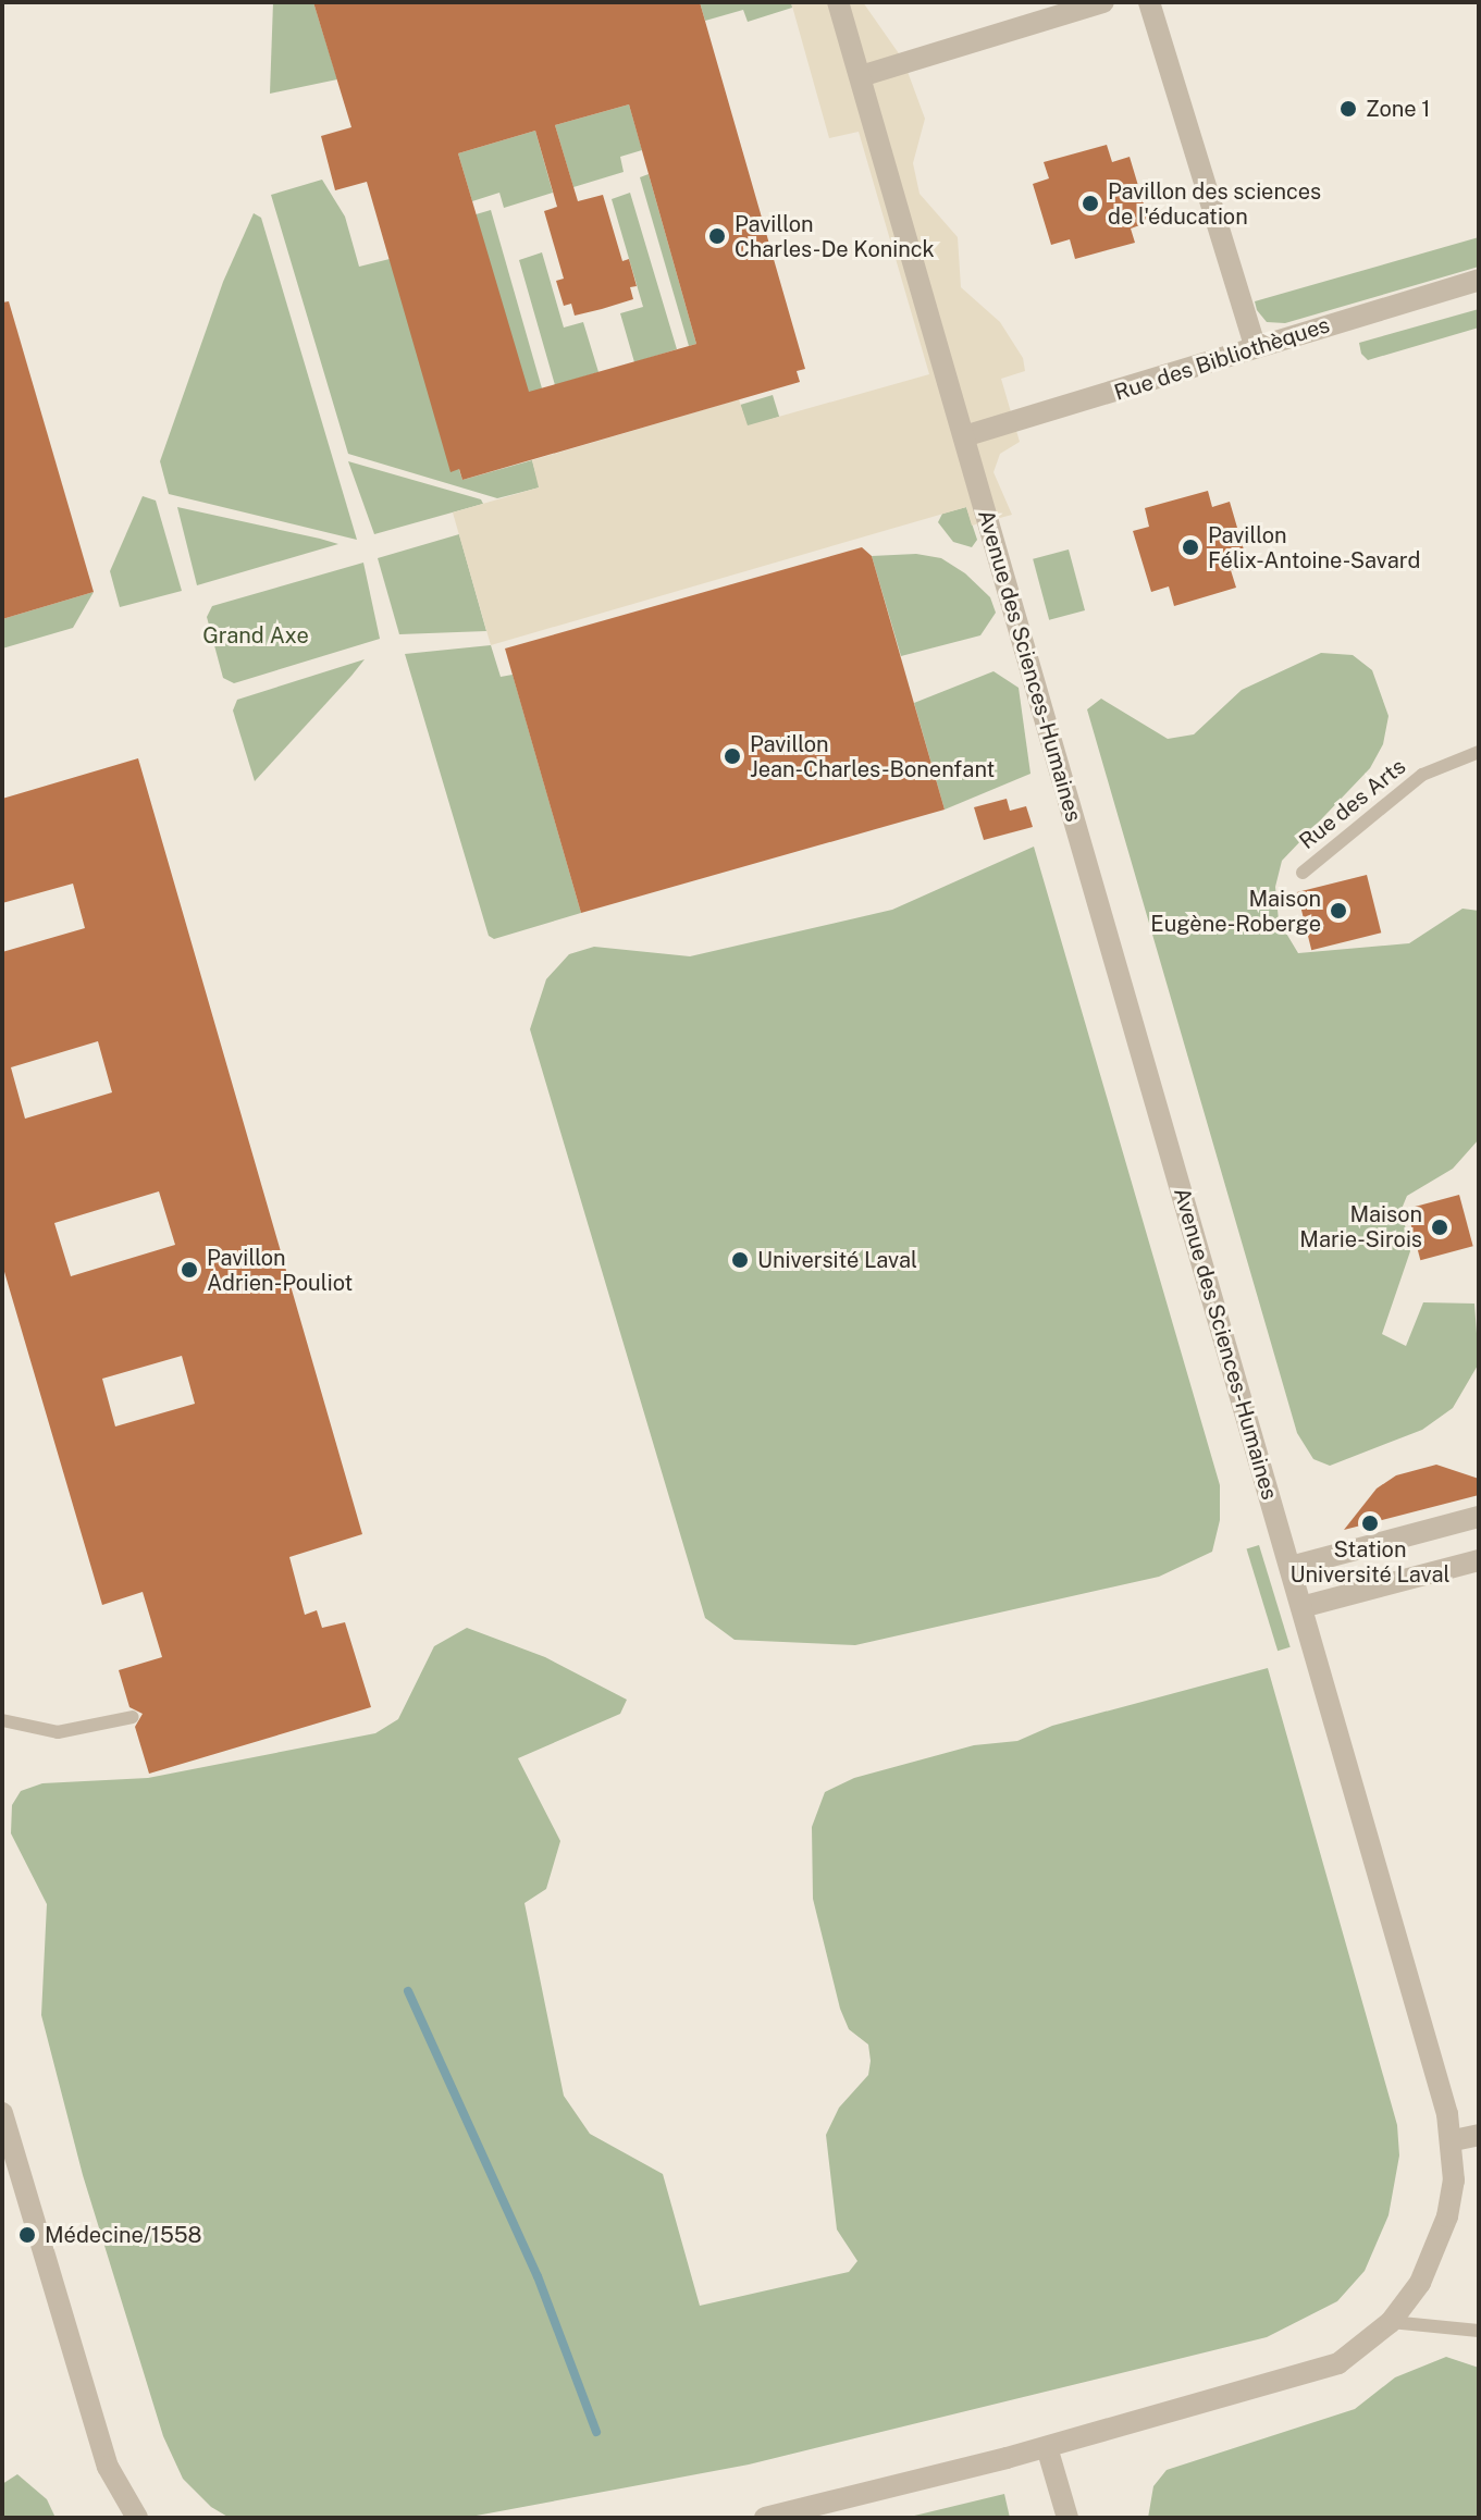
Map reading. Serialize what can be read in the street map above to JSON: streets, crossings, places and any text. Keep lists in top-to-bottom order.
{
  "streets": {
    "street": ["Rue des Bibliothèques", "Avenue des Sciences-Humaines"],
    "lane": ["Rue des Arts"]
  },
  "crossings": [
    ["Rue des Bibliothèques", "Avenue des Sciences-Humaines"]
  ],
  "parks": ["Grand Axe"],
  "places": [
    "Zone 1",
    "Pavillon des sciences de l'éducation",
    "Pavillon Charles-De Koninck",
    "Pavillon Félix-Antoine-Savard",
    "Pavillon Jean-Charles-Bonenfant",
    "Maison Eugène-Roberge",
    "Maison Marie-Sirois",
    "Université Laval",
    "Pavillon Adrien-Pouliot",
    "Station Université Laval",
    "Médecine/1558"
  ]
}
